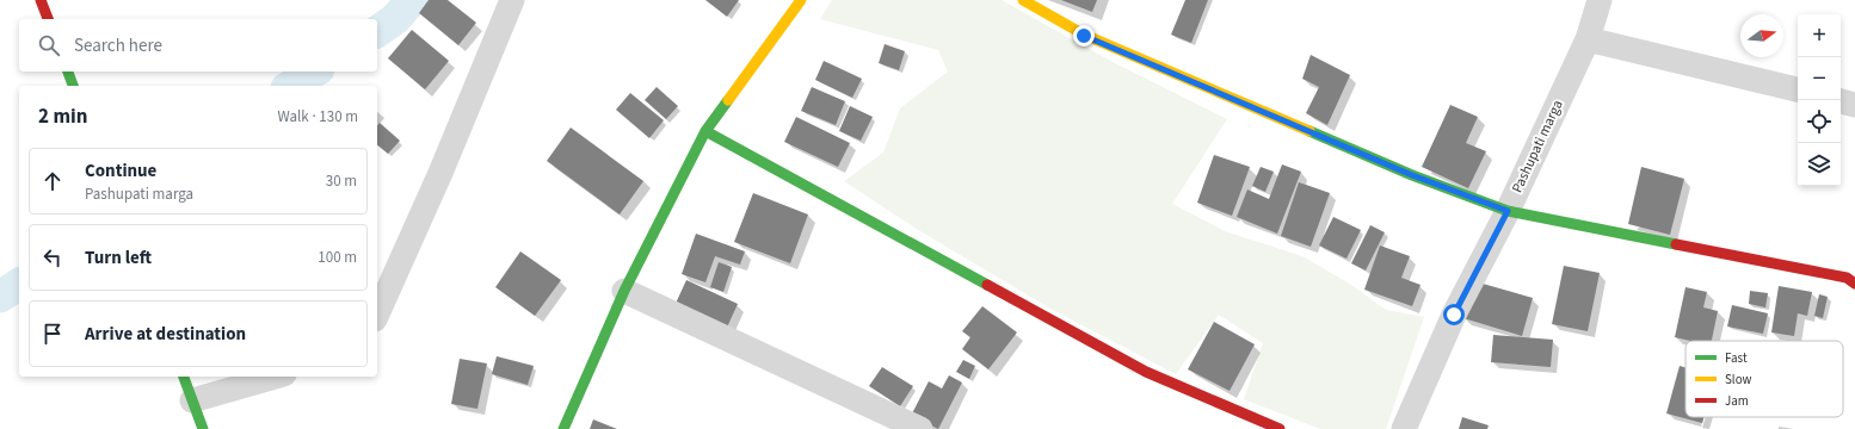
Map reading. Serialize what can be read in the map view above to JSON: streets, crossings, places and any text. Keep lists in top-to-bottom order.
{
  "streets": {
    "street": ["Pashupati marga"]
  },
  "legend": ["Fast", "Slow", "Jam"],
  "north": "right",
  "page": {
    "map_buttons": ["+", "−"],
    "search": "Search here",
    "heading": ["2 min", "Walk · 130 m"],
    "list": [
      ["Continue", "Pashupati marga", "30 m"],
      ["Turn left", "100 m"],
      "Arrive at destination"
    ]
  }
}
